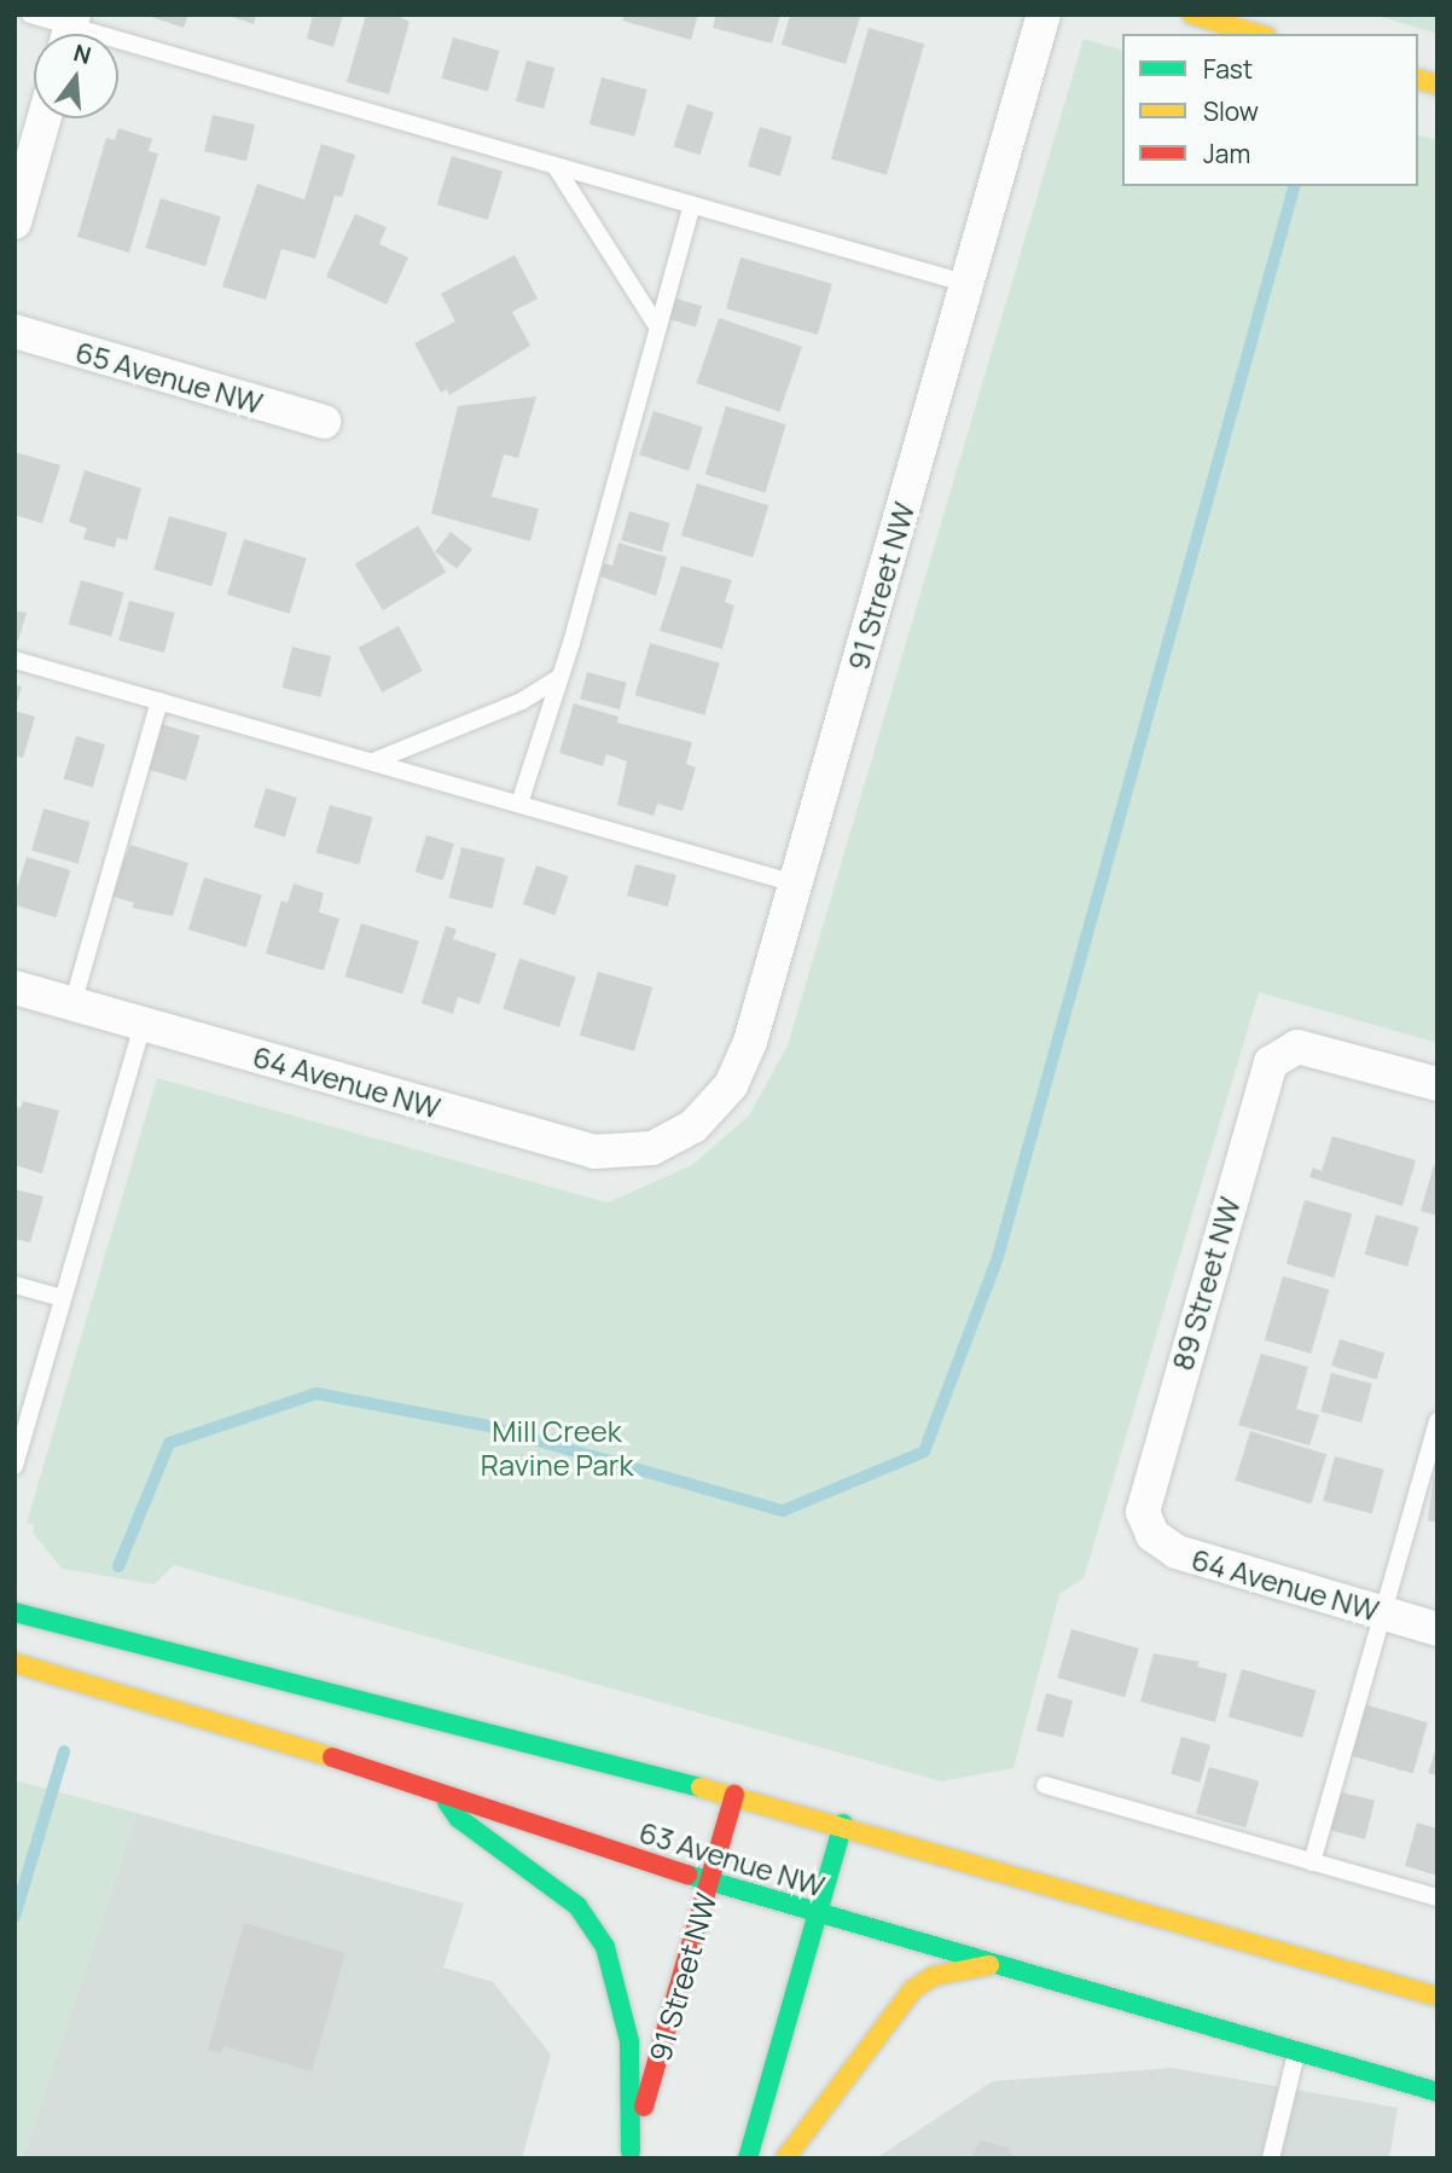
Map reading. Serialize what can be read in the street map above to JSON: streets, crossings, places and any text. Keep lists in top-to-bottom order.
{
  "streets": {
    "main road": ["91 Street NW", "63 Avenue NW"],
    "street": ["65 Avenue NW", "64 Avenue NW", "89 Street NW"]
  },
  "crossings": [
    ["91 Street NW", "64 Avenue NW"],
    ["91 Street NW", "63 Avenue NW"],
    ["64 Avenue NW", "89 Street NW"]
  ],
  "parks": ["Mill Creek Ravine Park"],
  "legend": ["Fast", "Slow", "Jam"],
  "north": "top"
}
